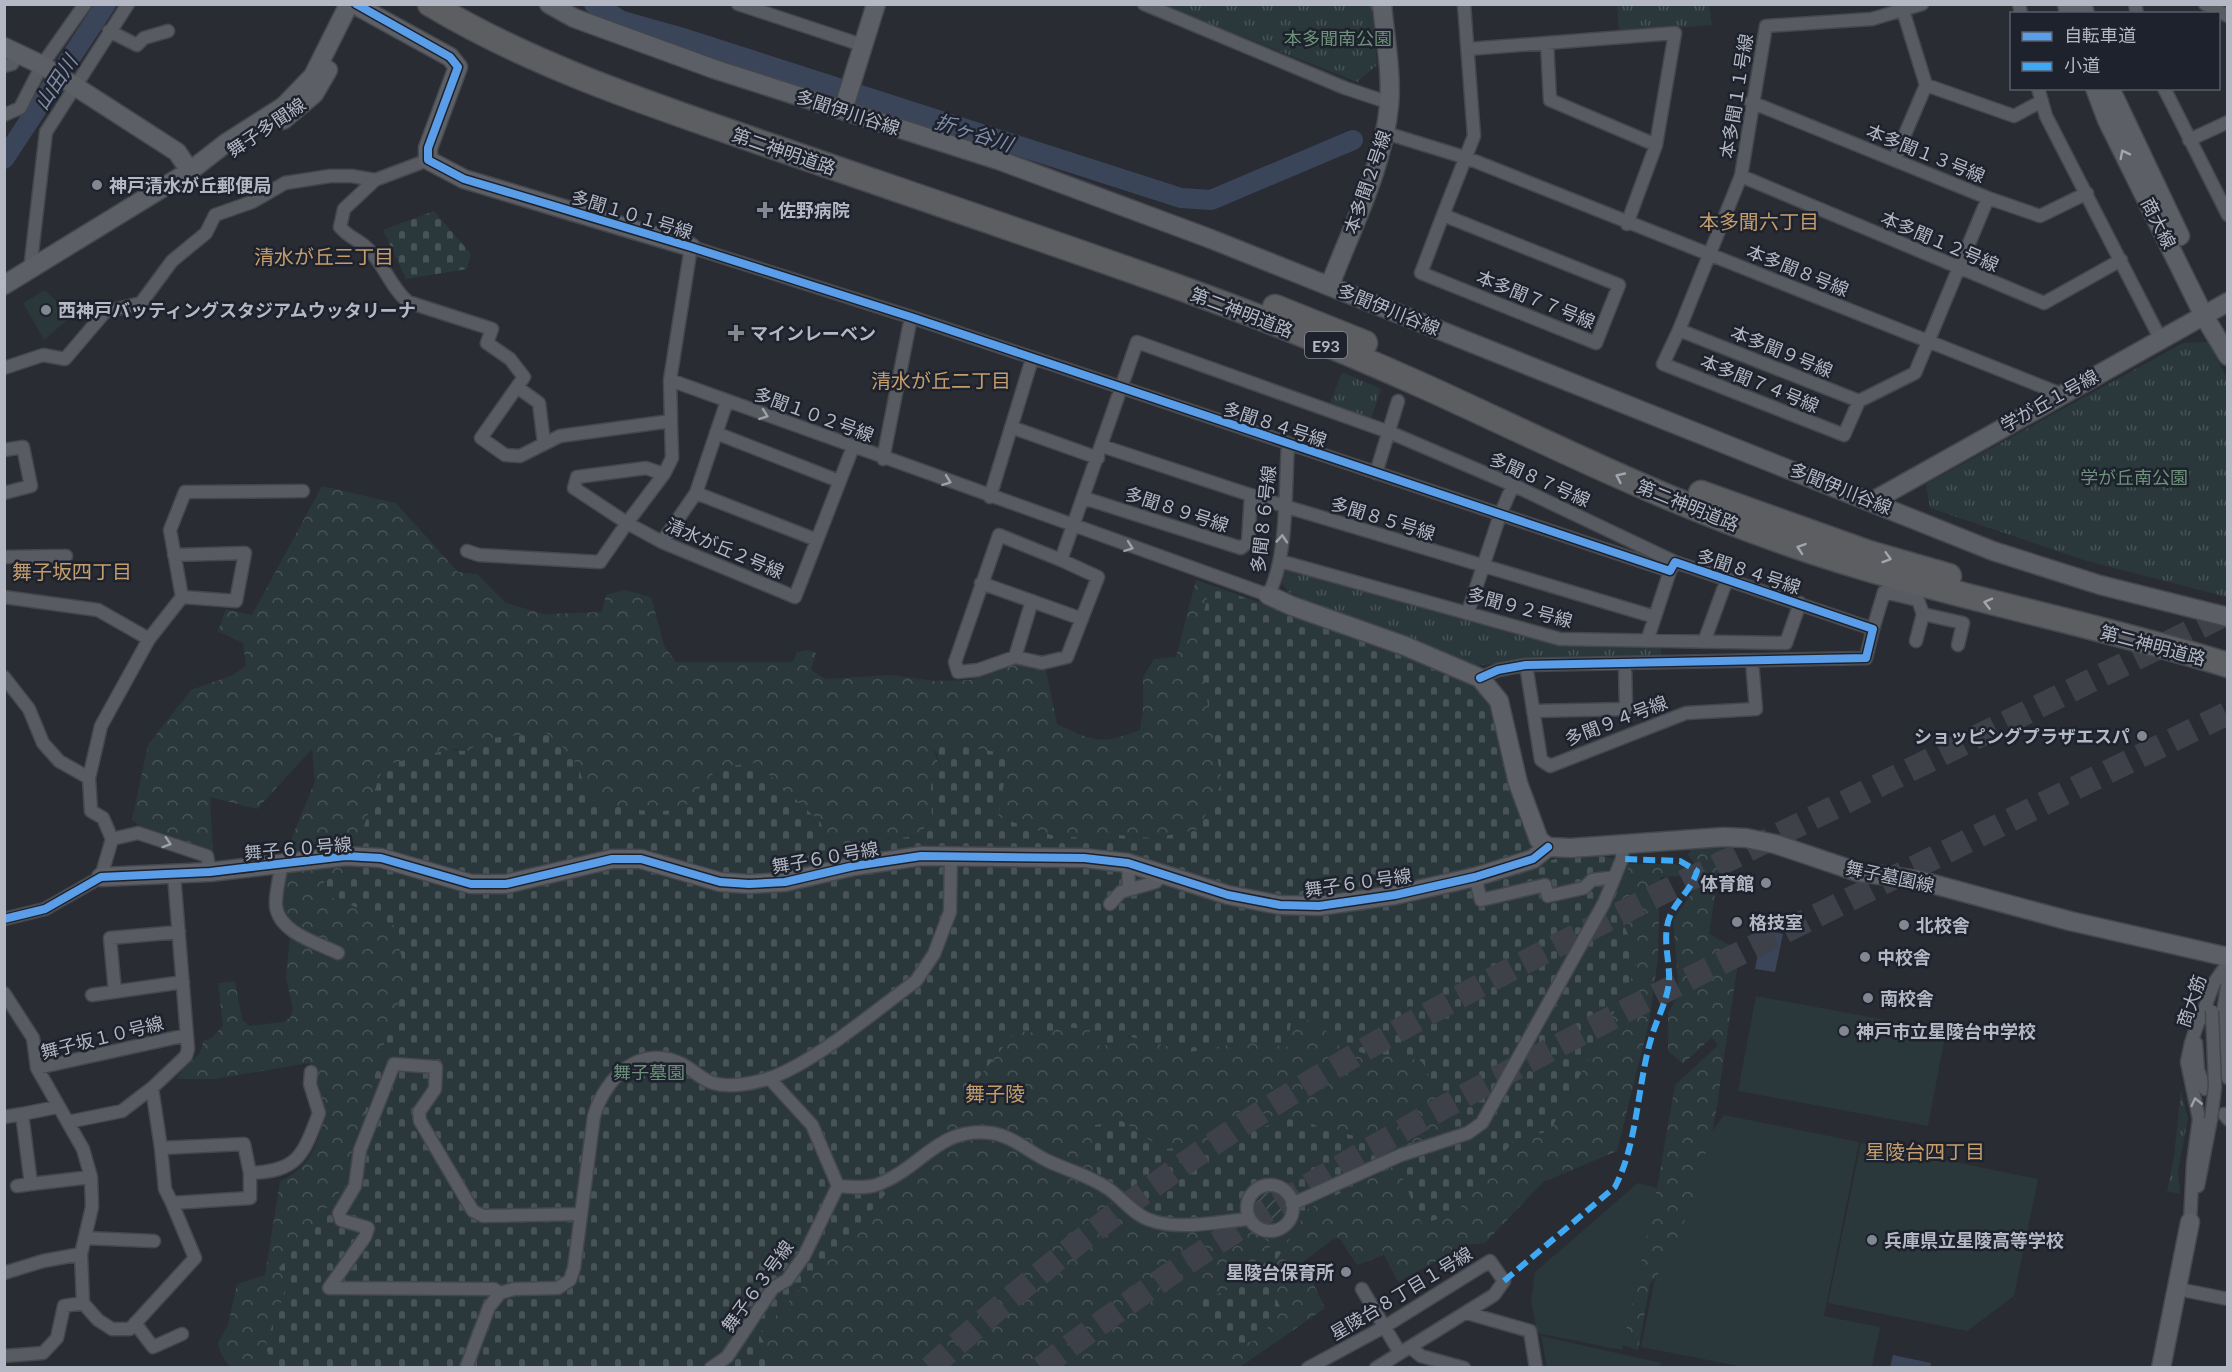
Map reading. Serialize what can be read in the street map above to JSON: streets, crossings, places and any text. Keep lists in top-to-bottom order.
{
  "streets": {
    "highway": ["第二神明道路", "E93"],
    "street": [
      "本多聞１１号線",
      "多聞伊川谷線",
      "舞子多聞線",
      "本多聞１３号線",
      "本多聞２号線",
      "多聞１０１号線",
      "商大線",
      "本多聞１２号線",
      "本多聞８号線",
      "本多聞７７号線",
      "本多聞９号線",
      "本多聞７４号線",
      "学が丘１号線",
      "多聞１０２号線",
      "多聞８４号線",
      "多聞８７号線",
      "多聞８９号線",
      "多聞８５号線",
      "多聞８６号線",
      "清水が丘２号線",
      "多聞９２号線",
      "多聞９４号線",
      "舞子６０号線",
      "舞子墓園線",
      "商大筋",
      "舞子坂１０号線",
      "舞子６３号線",
      "星陵台８丁目１号線"
    ]
  },
  "crossings": [
    ["本多聞１１号線", "本多聞１３号線"],
    ["本多聞１１号線", "本多聞１２号線"],
    ["本多聞１１号線", "本多聞８号線"],
    ["多聞伊川谷線", "本多聞２号線"],
    ["多聞伊川谷線", "学が丘１号線"],
    ["本多聞２号線", "本多聞８号線"],
    ["多聞１０１号線", "多聞８４号線"],
    ["商大線", "学が丘１号線"],
    ["本多聞８号線", "本多聞７７号線"],
    ["本多聞８号線", "学が丘１号線"],
    ["本多聞９号線", "本多聞７４号線"],
    ["多聞１０２号線", "清水が丘２号線"],
    ["多聞８４号線", "多聞８７号線"],
    ["多聞８４号線", "多聞８６号線"],
    ["多聞８４号線", "多聞９２号線"],
    ["多聞８９号線", "多聞８５号線"],
    ["多聞８５号線", "多聞８６号線"],
    ["多聞８６号線", "多聞９２号線"],
    ["舞子６０号線", "舞子墓園線"],
    ["舞子６０号線", "舞子坂１０号線"]
  ],
  "one_way": ["多聞８６号線"],
  "districts": [
    "本多聞六丁目",
    "清水が丘三丁目",
    "清水が丘二丁目",
    "舞子坂四丁目",
    "舞子陵",
    "星陵台四丁目"
  ],
  "water": ["山田川", "折ヶ谷川"],
  "parks": ["本多聞南公園", "学が丘南公園", "舞子墓園"],
  "places": {
    "other": [
      "神戸清水が丘郵便局",
      "西神戸バッティングスタジアムウッタリーナ",
      "ショッピングプラザエスパ",
      "体育館",
      "格技室",
      "北校舎",
      "中校舎",
      "南校舎",
      "神戸市立星陵台中学校",
      "兵庫県立星陵高等学校",
      "星陵台保育所"
    ],
    "health": ["佐野病院", "マインレーベン"]
  },
  "legend": ["自転車道", "小道"]
}
